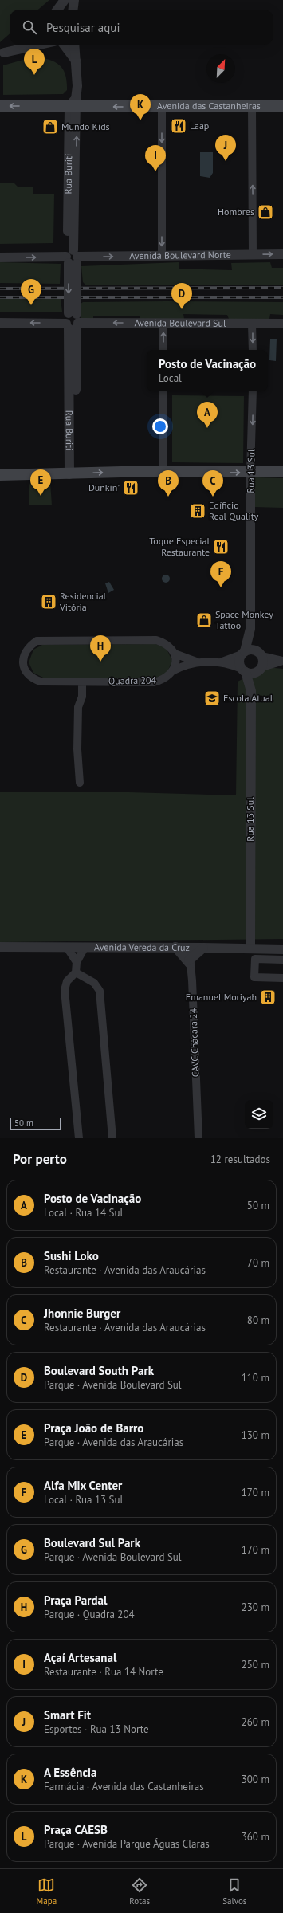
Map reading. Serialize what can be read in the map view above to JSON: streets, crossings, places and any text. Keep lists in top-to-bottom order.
{
  "streets": {
    "main road": ["Avenida das Castanheiras"],
    "street": [
      "Rua Buriti",
      "Avenida Boulevard Norte",
      "Avenida Boulevard Sul",
      "Rua 13 Sul",
      "Quadra 204",
      "Avenida Vereda da Cruz",
      "CAVC Chácara 24"
    ]
  },
  "crossings": [
    ["Avenida das Castanheiras", "Rua Buriti"],
    ["Rua Buriti", "Avenida Boulevard Norte"],
    ["Rua Buriti", "Avenida Boulevard Sul"],
    ["Rua 13 Sul", "Avenida Vereda da Cruz"],
    ["Avenida Vereda da Cruz", "CAVC Chácara 24"]
  ],
  "one_way": ["Avenida das Castanheiras", "Avenida Boulevard Norte", "Avenida Boulevard Sul"],
  "places": {
    "restaurant": ["Laap", "Dunkin'", "Toque Especial Restaurante"],
    "shop": ["Mundo Kids", "Hombres", "Space Monkey Tattoo"],
    "building": ["Edíficio Real Quality", "Residencial Vitória", "Emanuel Moriyah"],
    "school or university": ["Escola Atual"]
  },
  "scale_bar": "50 m",
  "north": "top right",
  "page": {
    "search": "Pesquisar aqui",
    "pins": [
      "L",
      "K",
      "J",
      "I",
      "G",
      "D",
      "A",
      "E",
      "B",
      "C",
      "F",
      "H"
    ],
    "popup": ["Posto de Vacinação", "Local"],
    "scale": "50 m",
    "heading": ["Por perto", "12 resultados"],
    "list": [
      {
        "mark": "A",
        "name": "Posto de Vacinação",
        "note": "Local · Rua 14 Sul",
        "value": "50 m"
      },
      {
        "mark": "B",
        "name": "Sushi Loko",
        "note": "Restaurante · Avenida das Araucárias",
        "value": "70 m"
      },
      {
        "mark": "C",
        "name": "Jhonnie Burger",
        "note": "Restaurante · Avenida das Araucárias",
        "value": "80 m"
      },
      {
        "mark": "D",
        "name": "Boulevard South Park",
        "note": "Parque · Avenida Boulevard Sul",
        "value": "110 m"
      },
      {
        "mark": "E",
        "name": "Praça João de Barro",
        "note": "Parque · Avenida das Araucárias",
        "value": "130 m"
      },
      {
        "mark": "F",
        "name": "Alfa Mix Center",
        "note": "Local · Rua 13 Sul",
        "value": "170 m"
      },
      {
        "mark": "G",
        "name": "Boulevard Sul Park",
        "note": "Parque · Avenida Boulevard Sul",
        "value": "170 m"
      },
      {
        "mark": "H",
        "name": "Praça Pardal",
        "note": "Parque · Quadra 204",
        "value": "230 m"
      },
      {
        "mark": "I",
        "name": "Açaí Artesanal",
        "note": "Restaurante · Rua 14 Norte",
        "value": "250 m"
      },
      {
        "mark": "J",
        "name": "Smart Fit",
        "note": "Esportes · Rua 13 Norte",
        "value": "260 m"
      },
      {
        "mark": "K",
        "name": "A Essência",
        "note": "Farmácia · Avenida das Castanheiras",
        "value": "300 m"
      },
      {
        "mark": "L",
        "name": "Praça CAESB",
        "note": "Parque · Avenida Parque Águas Claras",
        "value": "360 m"
      }
    ],
    "nav": ["Mapa", "Rotas", "Salvos"]
  }
}
